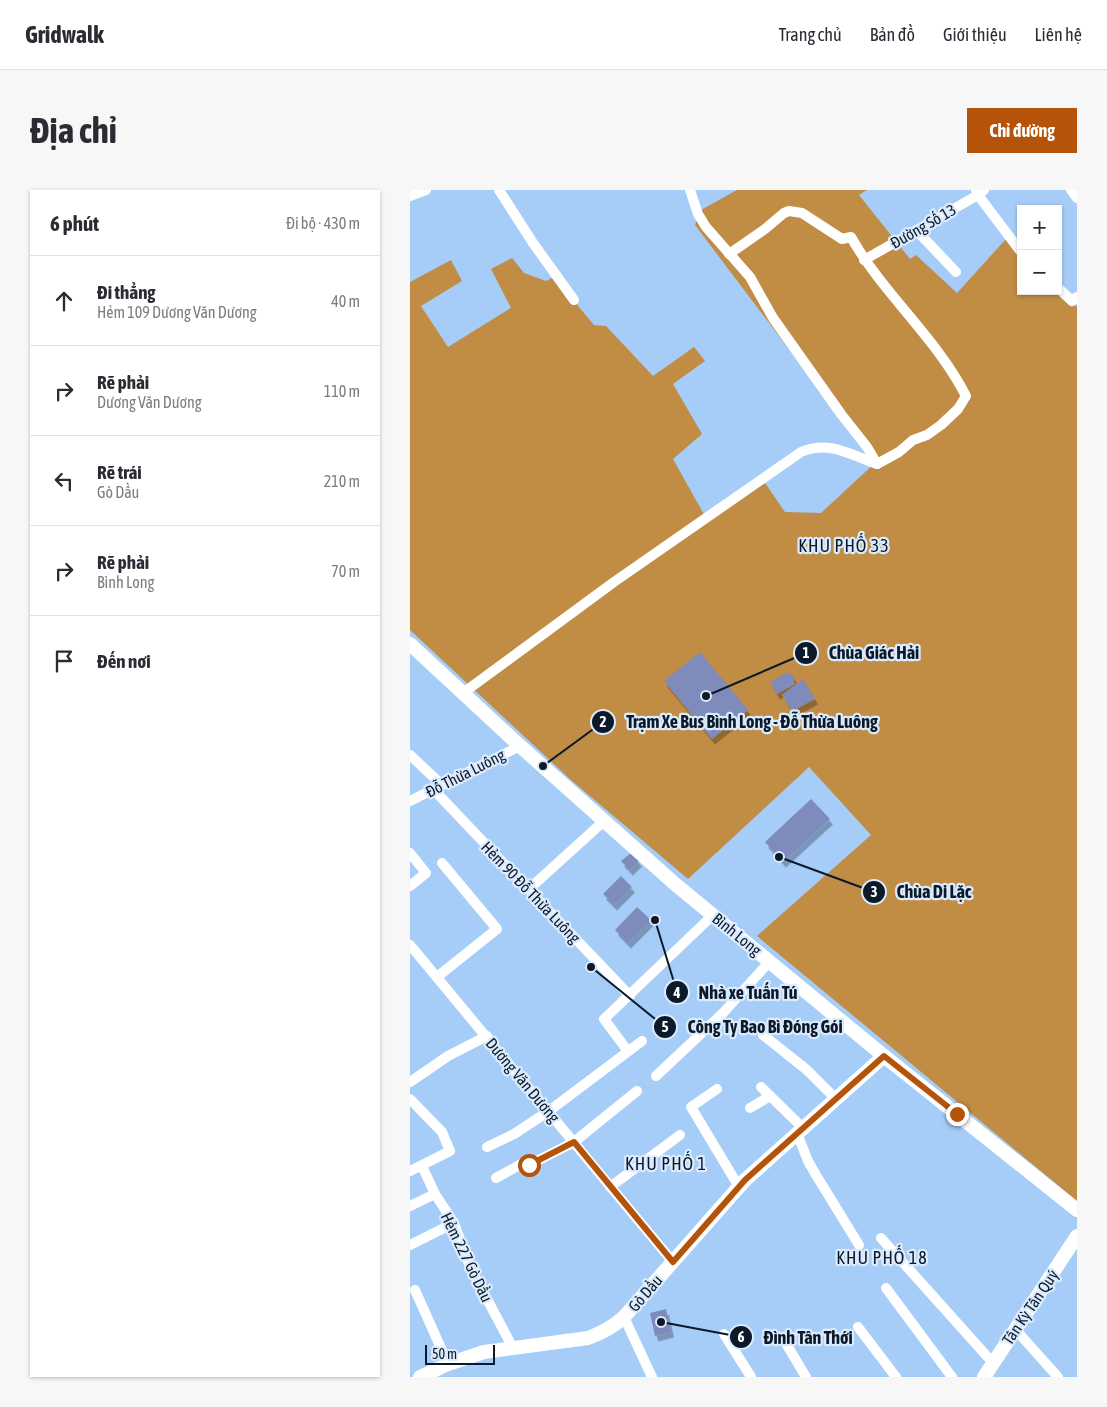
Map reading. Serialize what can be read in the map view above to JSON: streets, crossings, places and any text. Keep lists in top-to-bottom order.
{
  "streets": {
    "main road": ["Bình Long", "Gò Dầu", "Tân Kỳ Tân Quý"],
    "street": [
      "Đường Số 13",
      "Đỗ Thừa Luông",
      "Hẻm 90 Đỗ Thừa Luông",
      "Dương Văn Dương",
      "Hẻm 227 Gò Dầu"
    ]
  },
  "crossings": [
    ["Đỗ Thừa Luông", "Hẻm 90 Đỗ Thừa Luông"],
    ["Đỗ Thừa Luông", "Bình Long"],
    ["Bình Long", "Gò Dầu"],
    ["Dương Văn Dương", "Gò Dầu"],
    ["Hẻm 227 Gò Dầu", "Gò Dầu"]
  ],
  "districts": ["KHU PHỐ 33", "KHU PHỐ 1", "KHU PHỐ 18"],
  "places": [
    "Chùa Giác Hải",
    "Trạm Xe Bus Bình Long - Đỗ Thừa Luông",
    "Chùa Di Lặc",
    "Nhà xe Tuấn Tú",
    "Công Ty Bao Bì Đóng Gói",
    "Đình Tân Thới"
  ],
  "scale_bar": "50 m",
  "page": {
    "header": "Gridwalk",
    "nav": [
      "Trang chủ",
      "Bản đồ",
      "Giới thiệu",
      "Liên hệ"
    ],
    "buttons": "Chỉ đường",
    "title": "Địa chỉ",
    "heading": ["6 phút", "Đi bộ · 430 m"],
    "map_buttons": ["+", "−"],
    "list": [
      ["Đi thẳng", "Hẻm 109 Dương Văn Dương", "40 m"],
      ["Rẽ phải", "Dương Văn Dương", "110 m"],
      ["Rẽ trái", "Gò Dầu", "210 m"],
      ["Rẽ phải", "Bình Long", "70 m"],
      "Đến nơi"
    ],
    "scale": "50 m"
  }
}
